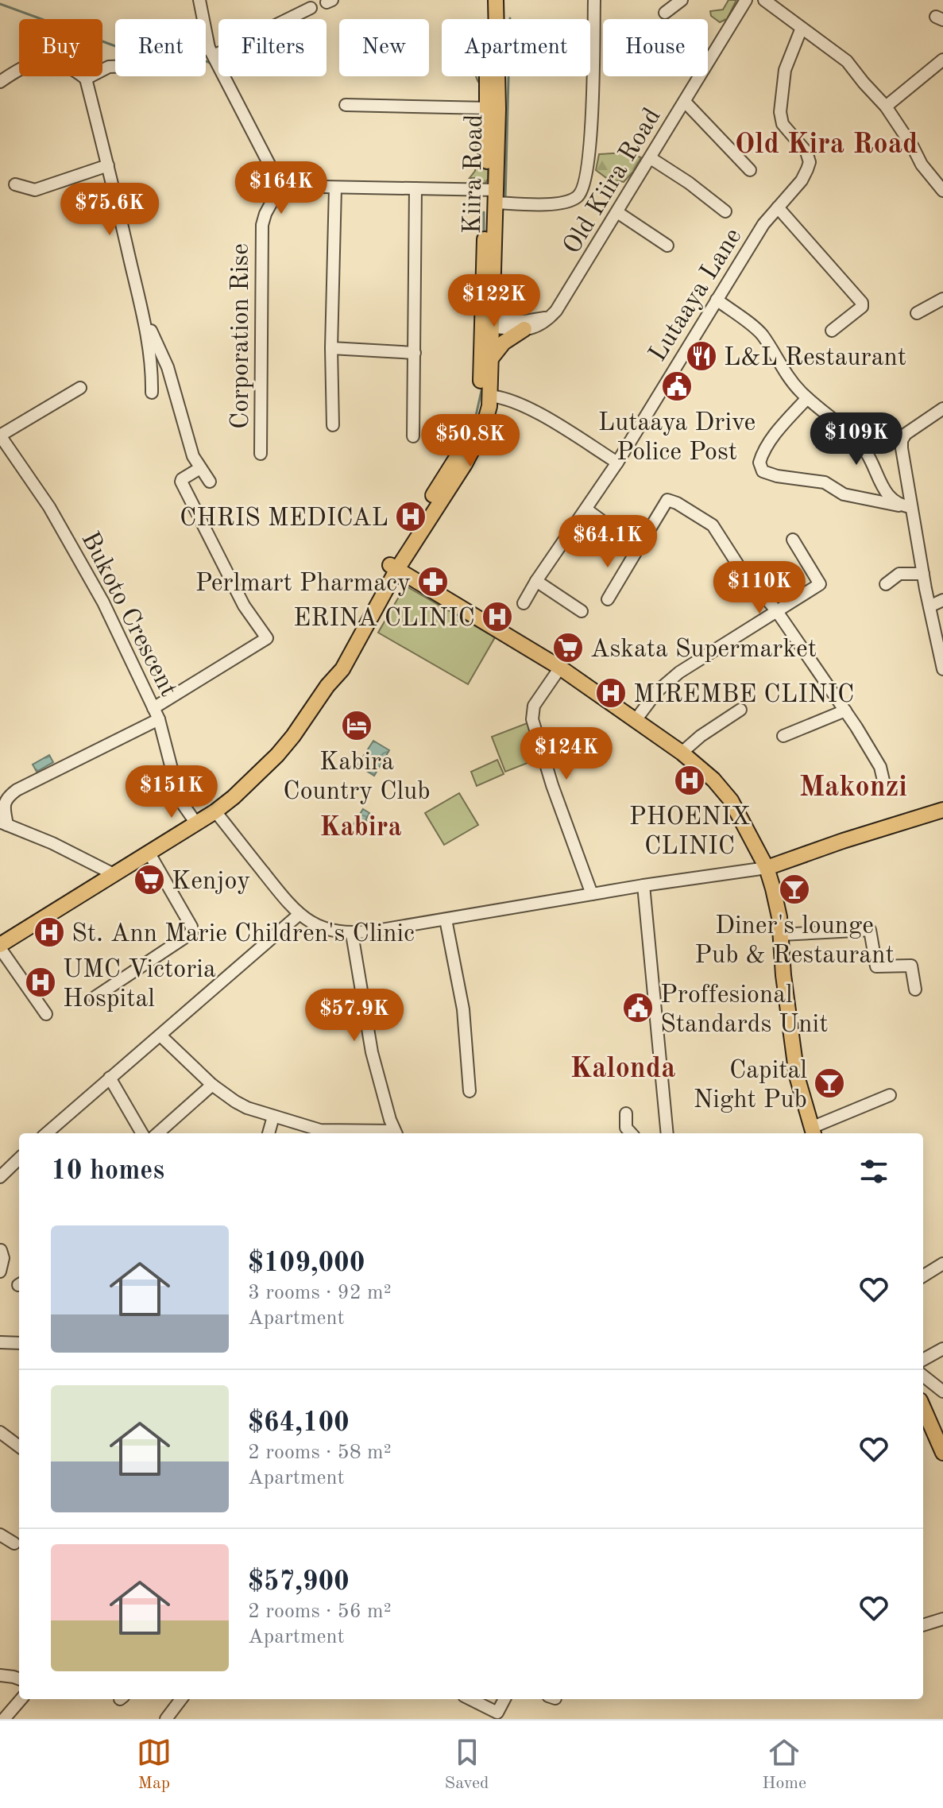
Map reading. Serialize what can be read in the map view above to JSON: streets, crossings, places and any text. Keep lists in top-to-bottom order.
{
  "streets": {
    "main road": ["Kiira Road"],
    "street": [
      "Old Kiira Road",
      "Lutaaya Lane",
      "Corporation Rise",
      "Bukoto Crescent"
    ]
  },
  "crossings": [
    ["Kiira Road", "Old Kiira Road"],
    ["Kiira Road", "Bukoto Crescent"]
  ],
  "districts": [
    "Old Kira Road",
    "Makonzi",
    "Kabira",
    "Kalonda"
  ],
  "places": {
    "restaurant": ["L&L Restaurant"],
    "public building": ["Lutaaya Drive Police Post", "Proffesional Standards Unit"],
    "hospital": [
      "CHRIS MEDICAL",
      "ERINA CLINIC",
      "MIREMBE CLINIC",
      "PHOENIX CLINIC",
      "St. Ann Marie Children's Clinic",
      "UMC Victoria Hospital"
    ],
    "pharmacy": ["Perlmart Pharmacy"],
    "supermarket": ["Askata Supermarket", "Kenjoy"],
    "hotel": ["Kabira Country Club"],
    "bar": ["Diner's lounge Pub & Restaurant", "Capital Night Pub"]
  },
  "page": {
    "chip": [
      "Buy",
      "Rent",
      "Filters",
      "New",
      "Apartment",
      "House"
    ],
    "price": [
      "$164K",
      "$75.6K",
      "$122K",
      "$109K",
      "$50.8K",
      "$64.1K",
      "$110K",
      "$124K",
      "$151K",
      "$57.9K"
    ],
    "heading": "10 homes",
    "list": [
      {
        "name": "$109,000",
        "note": "3 rooms · 92 m² · Apartment"
      },
      {
        "name": "$64,100",
        "note": "2 rooms · 58 m² · Apartment"
      },
      {
        "name": "$57,900",
        "note": "2 rooms · 56 m² · Apartment"
      }
    ],
    "tabs": ["Map", "Saved", "Home"]
  }
}
